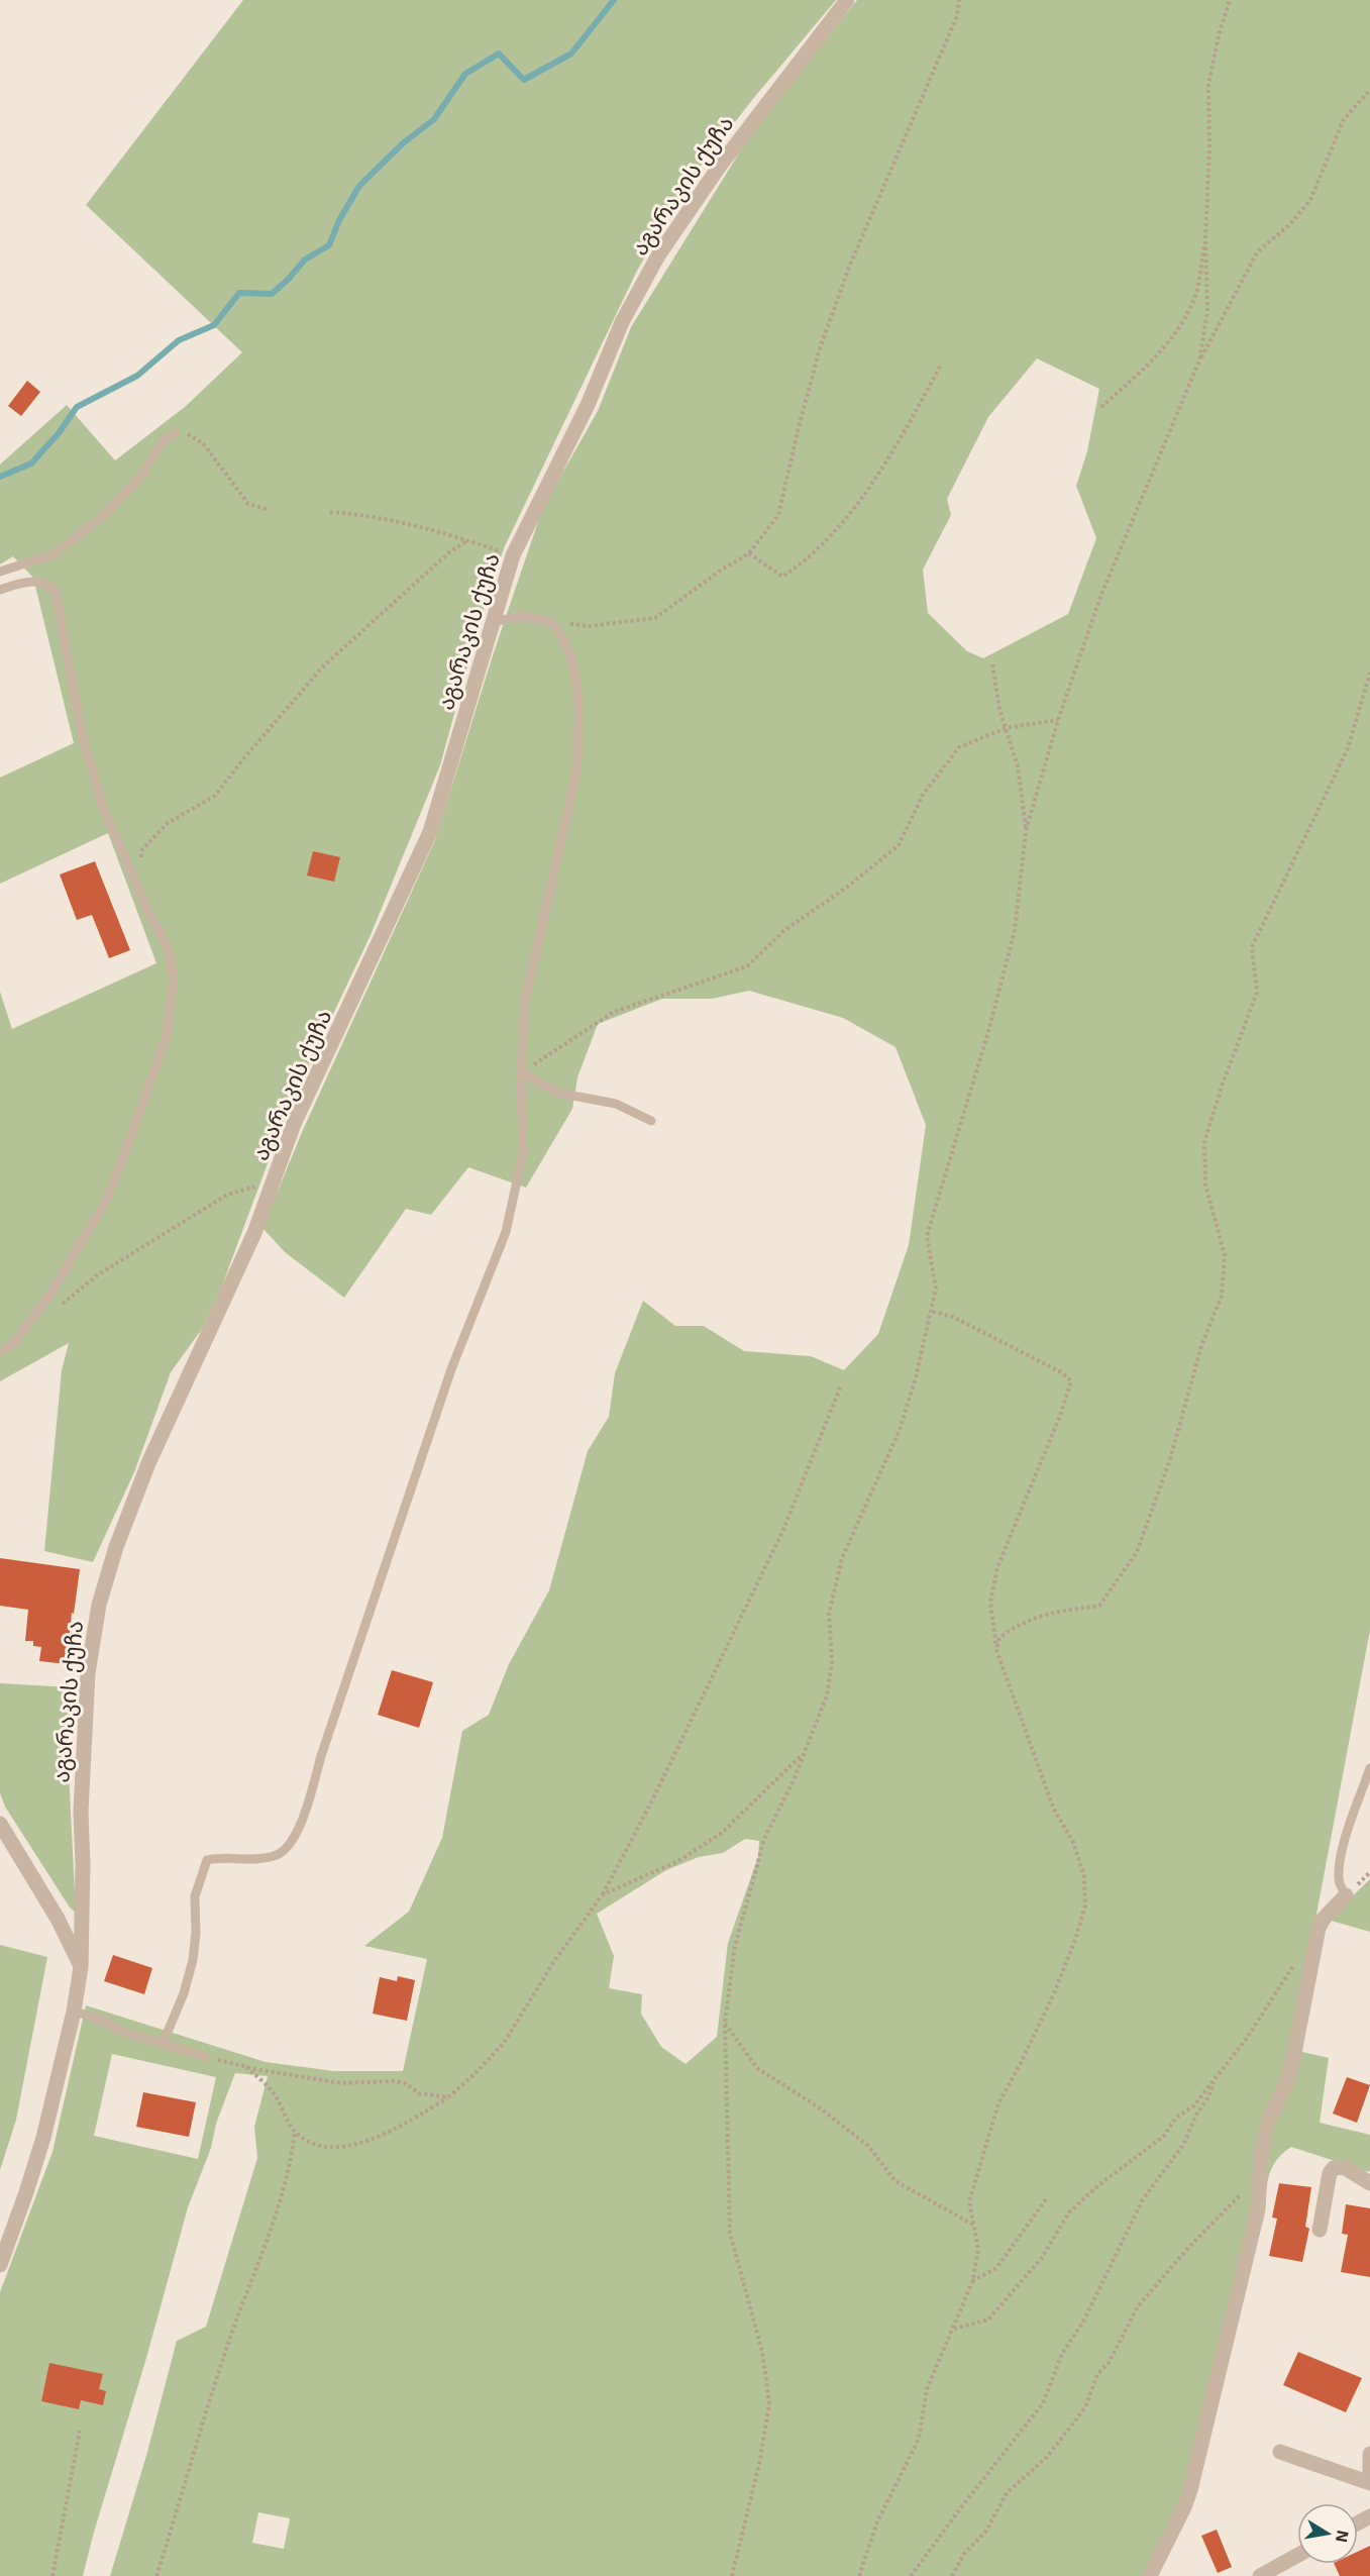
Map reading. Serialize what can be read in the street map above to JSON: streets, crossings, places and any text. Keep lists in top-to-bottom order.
{
  "streets": {
    "street": ["აგარაკის ქუჩა"]
  },
  "north": "right"
}
